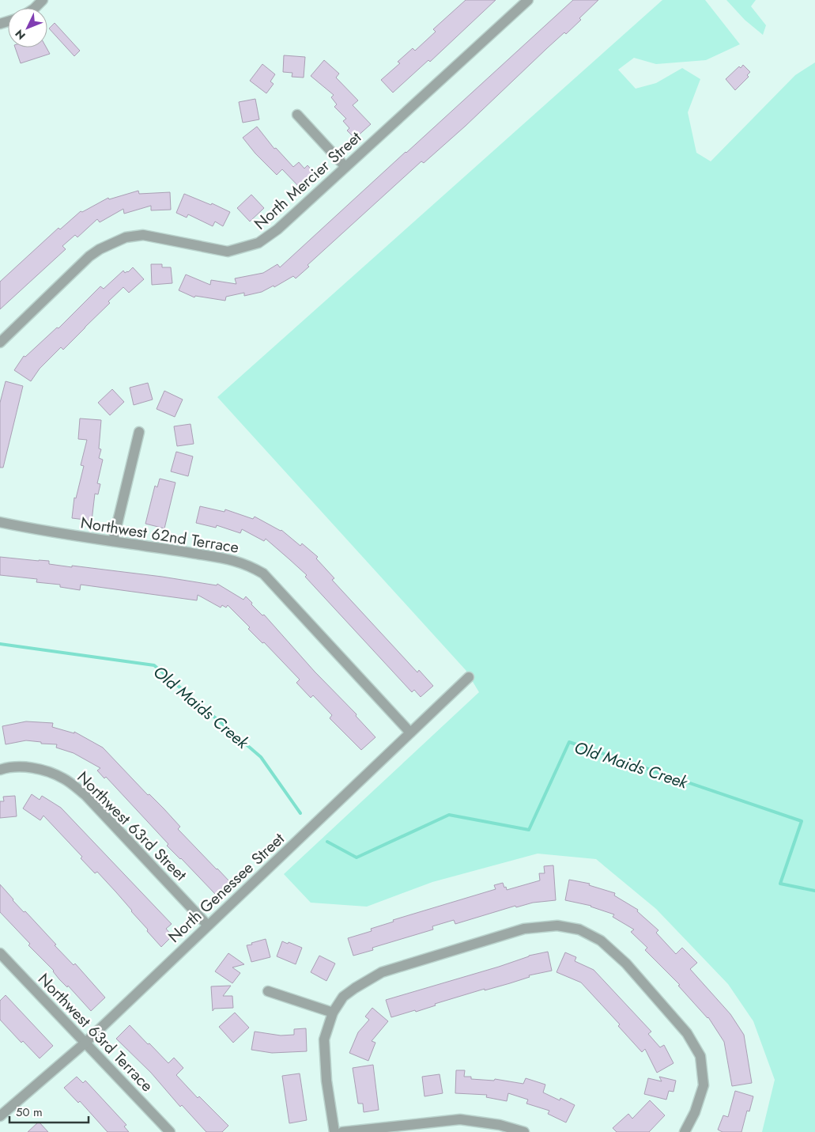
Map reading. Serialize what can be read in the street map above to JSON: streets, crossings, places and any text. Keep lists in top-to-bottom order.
{
  "streets": {
    "street": [
      "North Mercier Street",
      "Northwest 62nd Terrace",
      "Northwest 63rd Street",
      "North Genessee Street",
      "Northwest 63rd Terrace"
    ]
  },
  "crossings": [
    ["Northwest 62nd Terrace", "North Genessee Street"],
    ["Northwest 63rd Street", "North Genessee Street"],
    ["North Genessee Street", "Northwest 63rd Terrace"]
  ],
  "water": ["Old Maids Creek"],
  "scale_bar": "50 m",
  "north": "bottom left"
}
